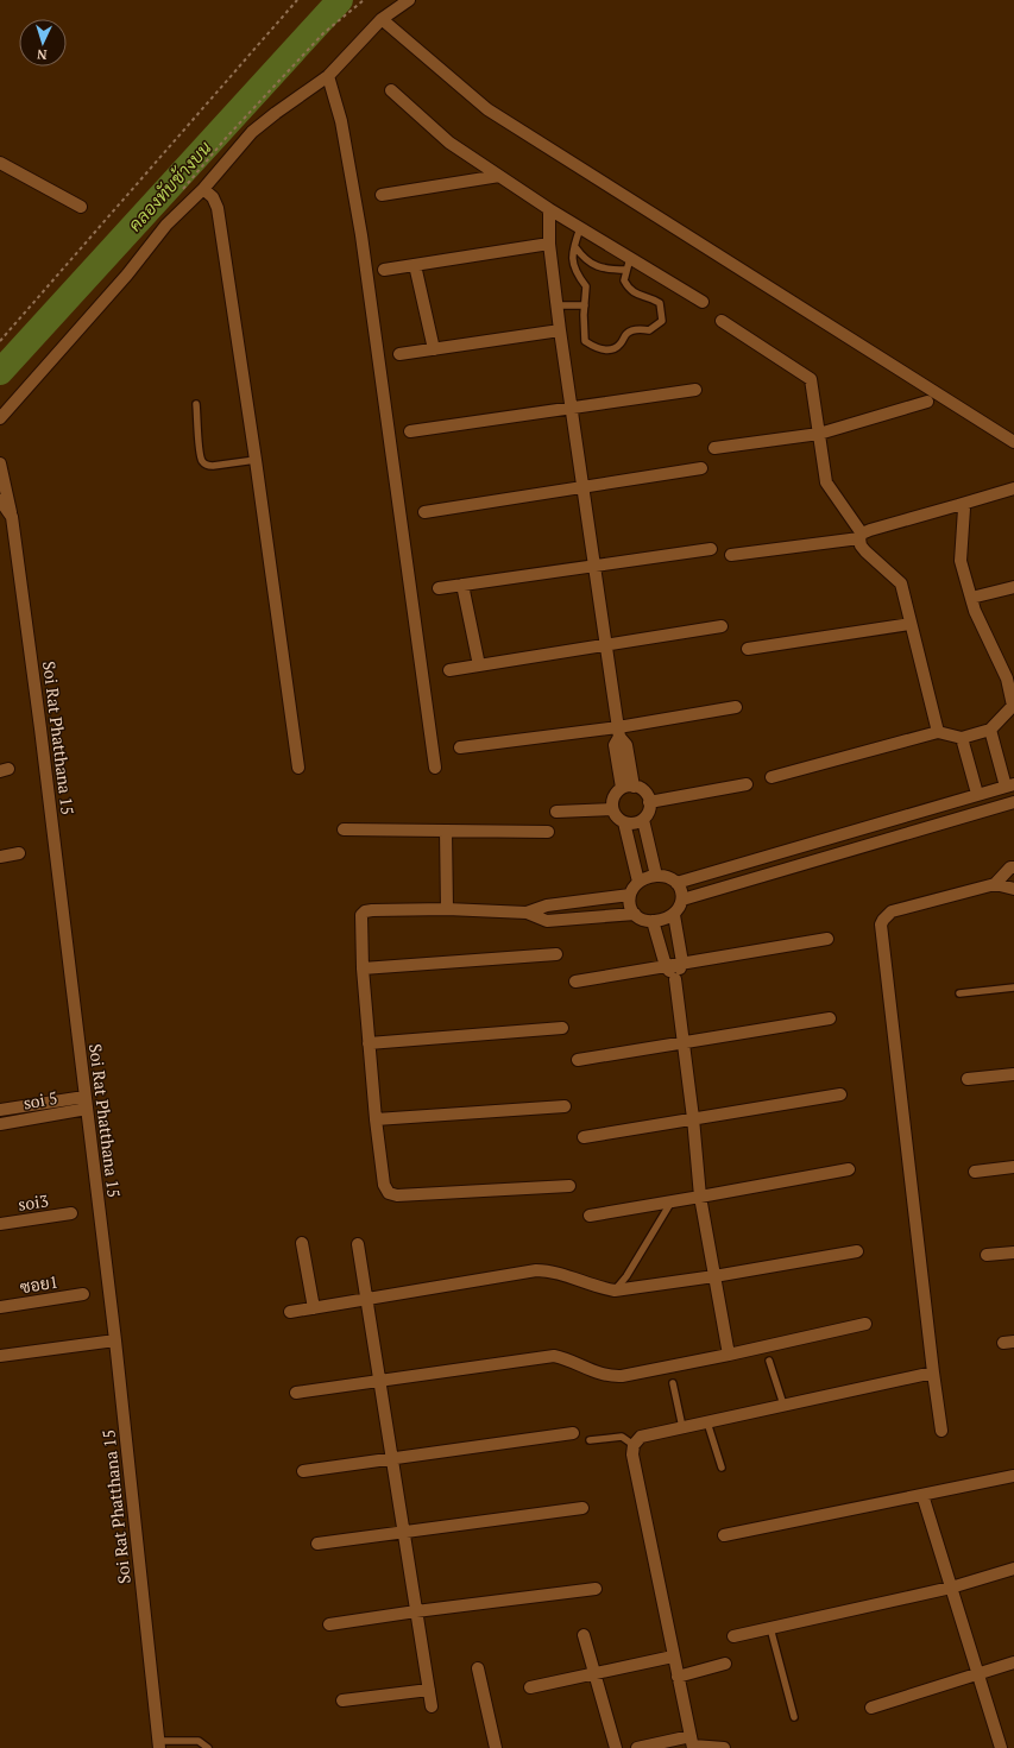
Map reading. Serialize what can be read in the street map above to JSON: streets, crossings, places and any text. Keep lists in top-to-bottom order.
{
  "streets": {
    "street": [
      "Soi Rat Phatthana 15",
      "soi 5",
      "soi3",
      "ซอย1"
    ]
  },
  "crossings": [
    ["Soi Rat Phatthana 15", "soi 5"]
  ],
  "water": ["คลองทับช้างบน"],
  "north": "bottom"
}
